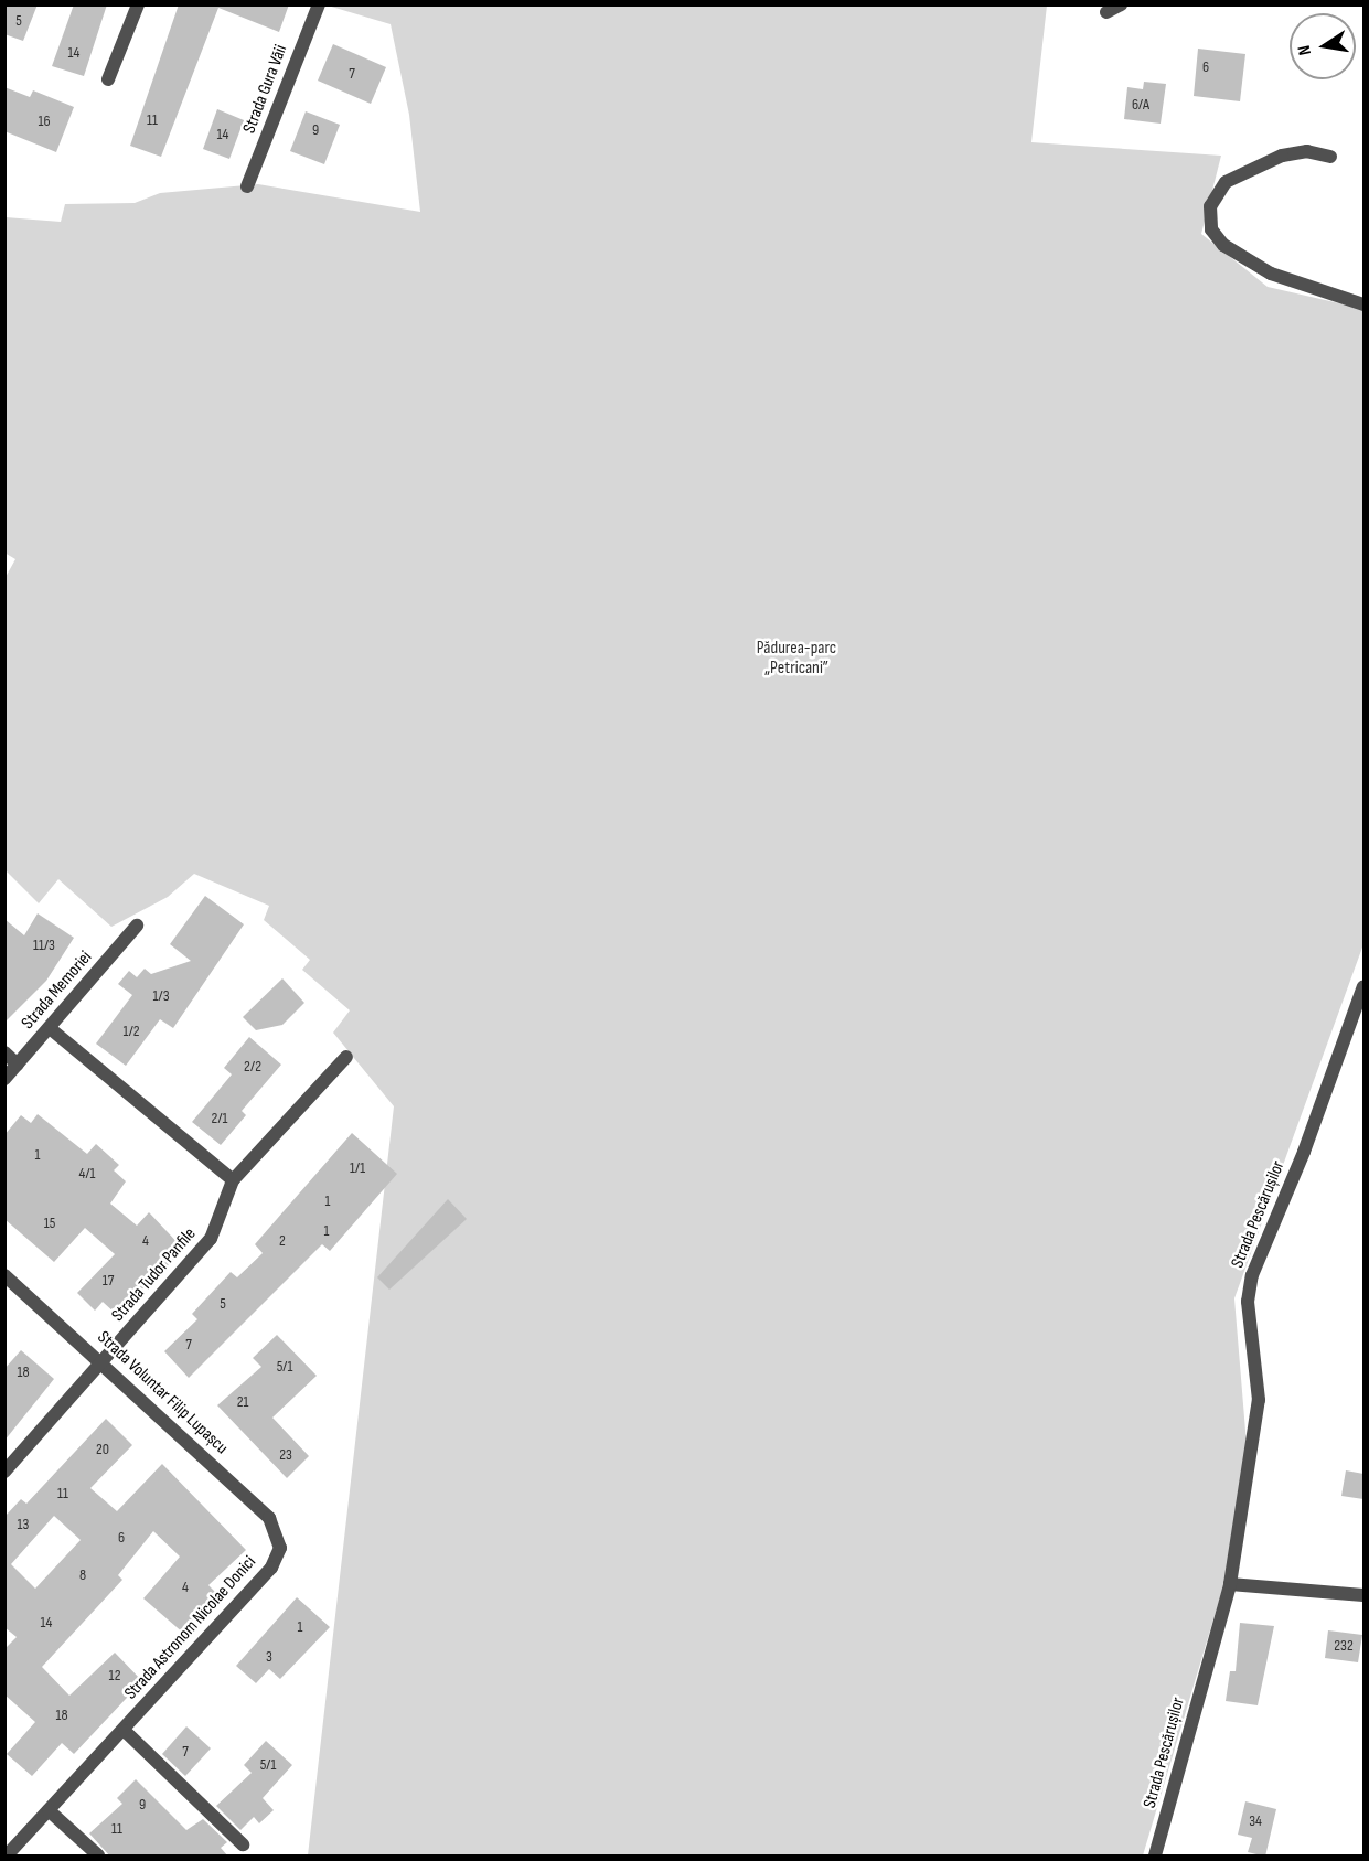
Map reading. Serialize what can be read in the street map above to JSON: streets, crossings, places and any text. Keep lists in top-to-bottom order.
{
  "streets": {
    "street": [
      "Strada Gura Văii",
      "Strada Memoriei",
      "Strada Pescărușilor",
      "Strada Tudor Panfile",
      "Strada Voluntar Filip Lupașcu",
      "Strada Astronom Nicolae Donici"
    ]
  },
  "crossings": [
    ["Strada Tudor Panfile", "Strada Voluntar Filip Lupașcu"],
    ["Strada Voluntar Filip Lupașcu", "Strada Astronom Nicolae Donici"]
  ],
  "parks": ["Pădurea-parc „Petricani”"],
  "house_numbers": [
    "5",
    "14",
    "6",
    "7",
    "6/A",
    "11",
    "16",
    "9",
    "14",
    "11/3",
    "1/3",
    "1/2",
    "2/2",
    "2/1",
    "1",
    "1/1",
    "4/1",
    "1",
    "15",
    "1",
    "4",
    "2",
    "17",
    "5",
    "7",
    "5/1",
    "18",
    "21",
    "20",
    "23",
    "11",
    "13",
    "6",
    "8",
    "4",
    "14",
    "1",
    "232",
    "3",
    "12",
    "18",
    "7",
    "5/1",
    "9",
    "34",
    "11"
  ],
  "north": "left"
}
